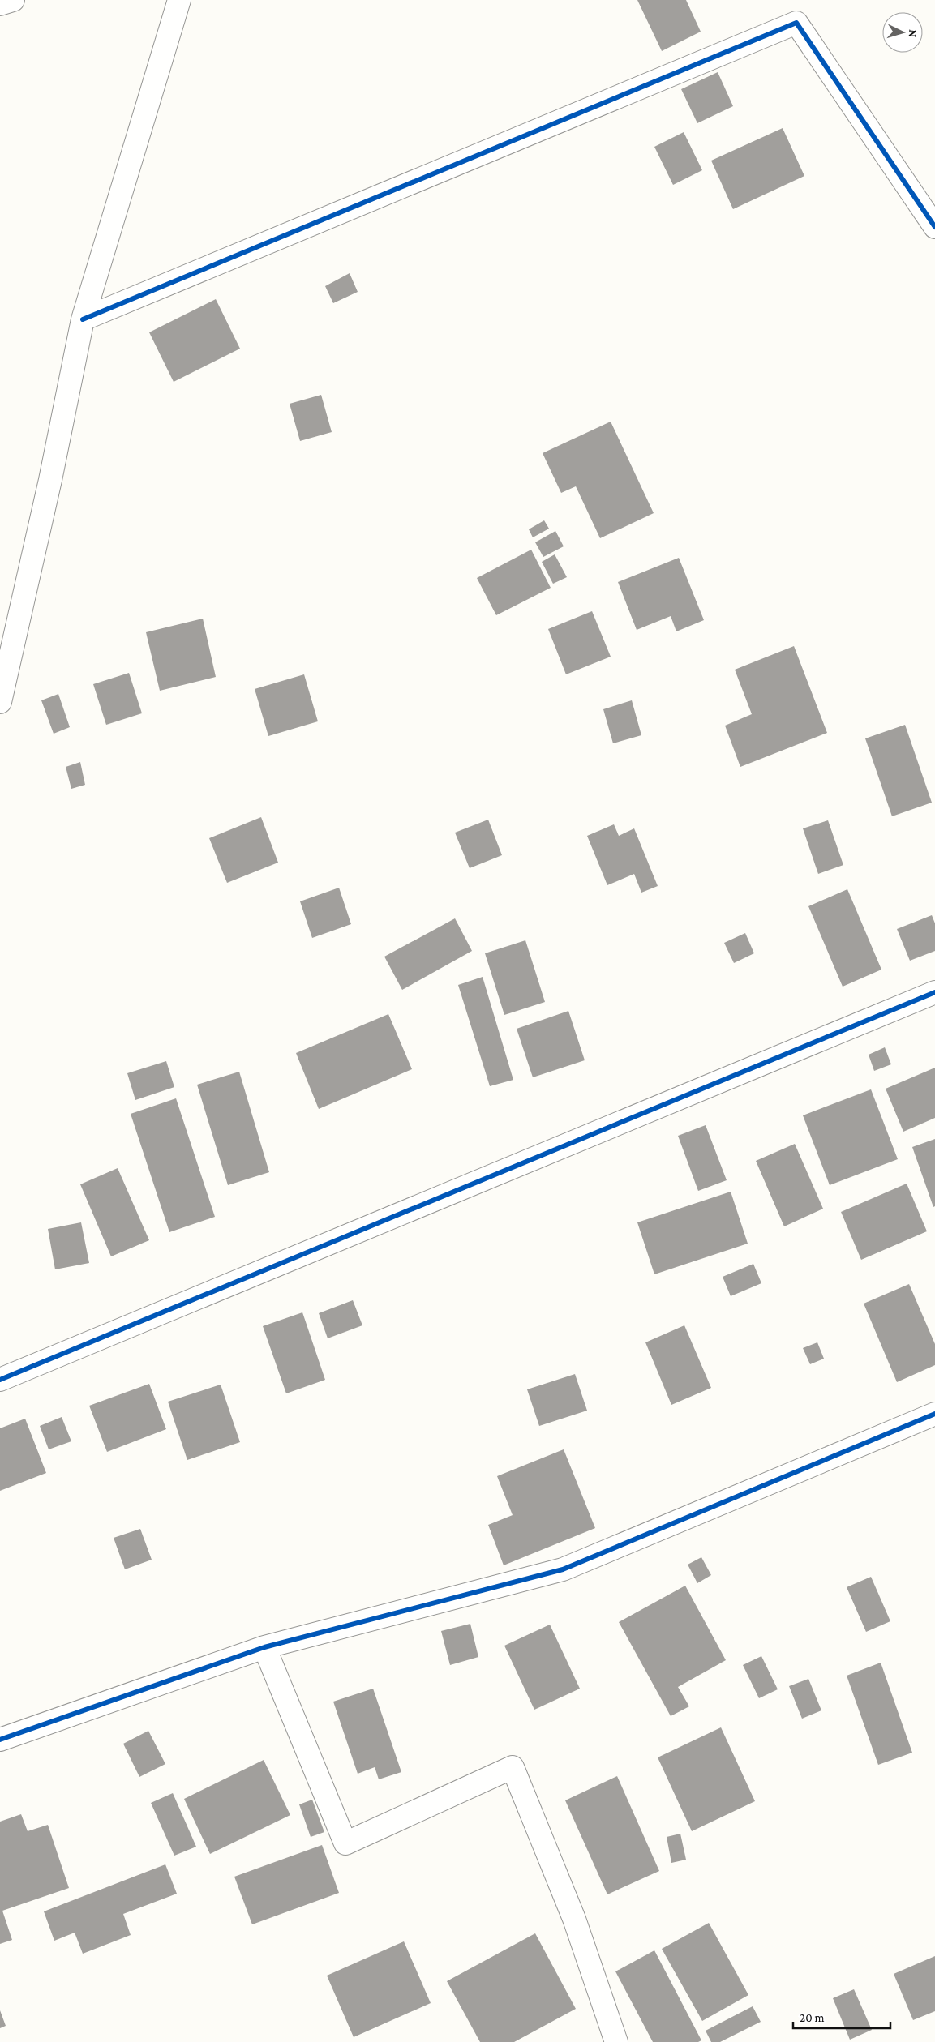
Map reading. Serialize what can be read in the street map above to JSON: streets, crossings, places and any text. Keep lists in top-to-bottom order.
{
  "scale_bar": "20 m",
  "north": "right"
}
